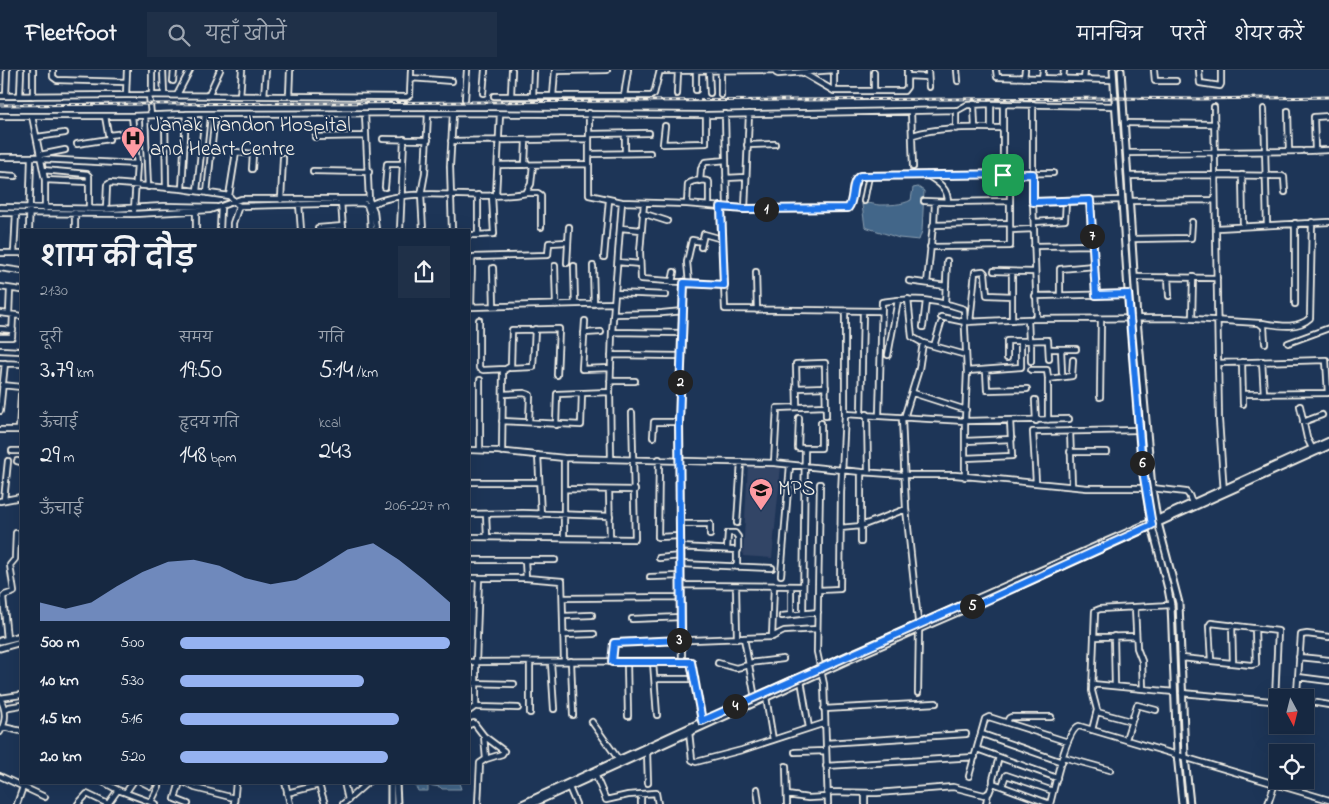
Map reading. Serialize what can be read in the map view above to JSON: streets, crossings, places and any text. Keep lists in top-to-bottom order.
{
  "places": {
    "hospital": ["Janak Tandon Hospital and Heart Centre"],
    "school or university": ["MPS"]
  },
  "north": "bottom",
  "page": {
    "header": "Fleetfoot",
    "search": "यहाँ खोजें",
    "nav": ["मानचित्र", "परतें", "शेयर करें"],
    "pins": [
      "1",
      "7",
      "2",
      "6",
      "5",
      "3",
      "4"
    ],
    "heading": ["शाम की दौड़", "21:30"],
    "stats": [
      ["दूरी", "3.79 km"],
      ["समय", "19:50"],
      ["गति", "5:14 /km"],
      ["ऊँचाई", "29 m"],
      ["हृदय गति", "148 bpm"],
      ["kcal", "243"]
    ],
    "chart": ["ऊँचाई", "206–227 m"],
    "list": [
      {
        "name": "500 m",
        "note": "5:00"
      },
      {
        "name": "1.0 km",
        "note": "5:30"
      },
      {
        "name": "1.5 km",
        "note": "5:16"
      },
      {
        "name": "2.0 km",
        "note": "5:20"
      }
    ]
  }
}
